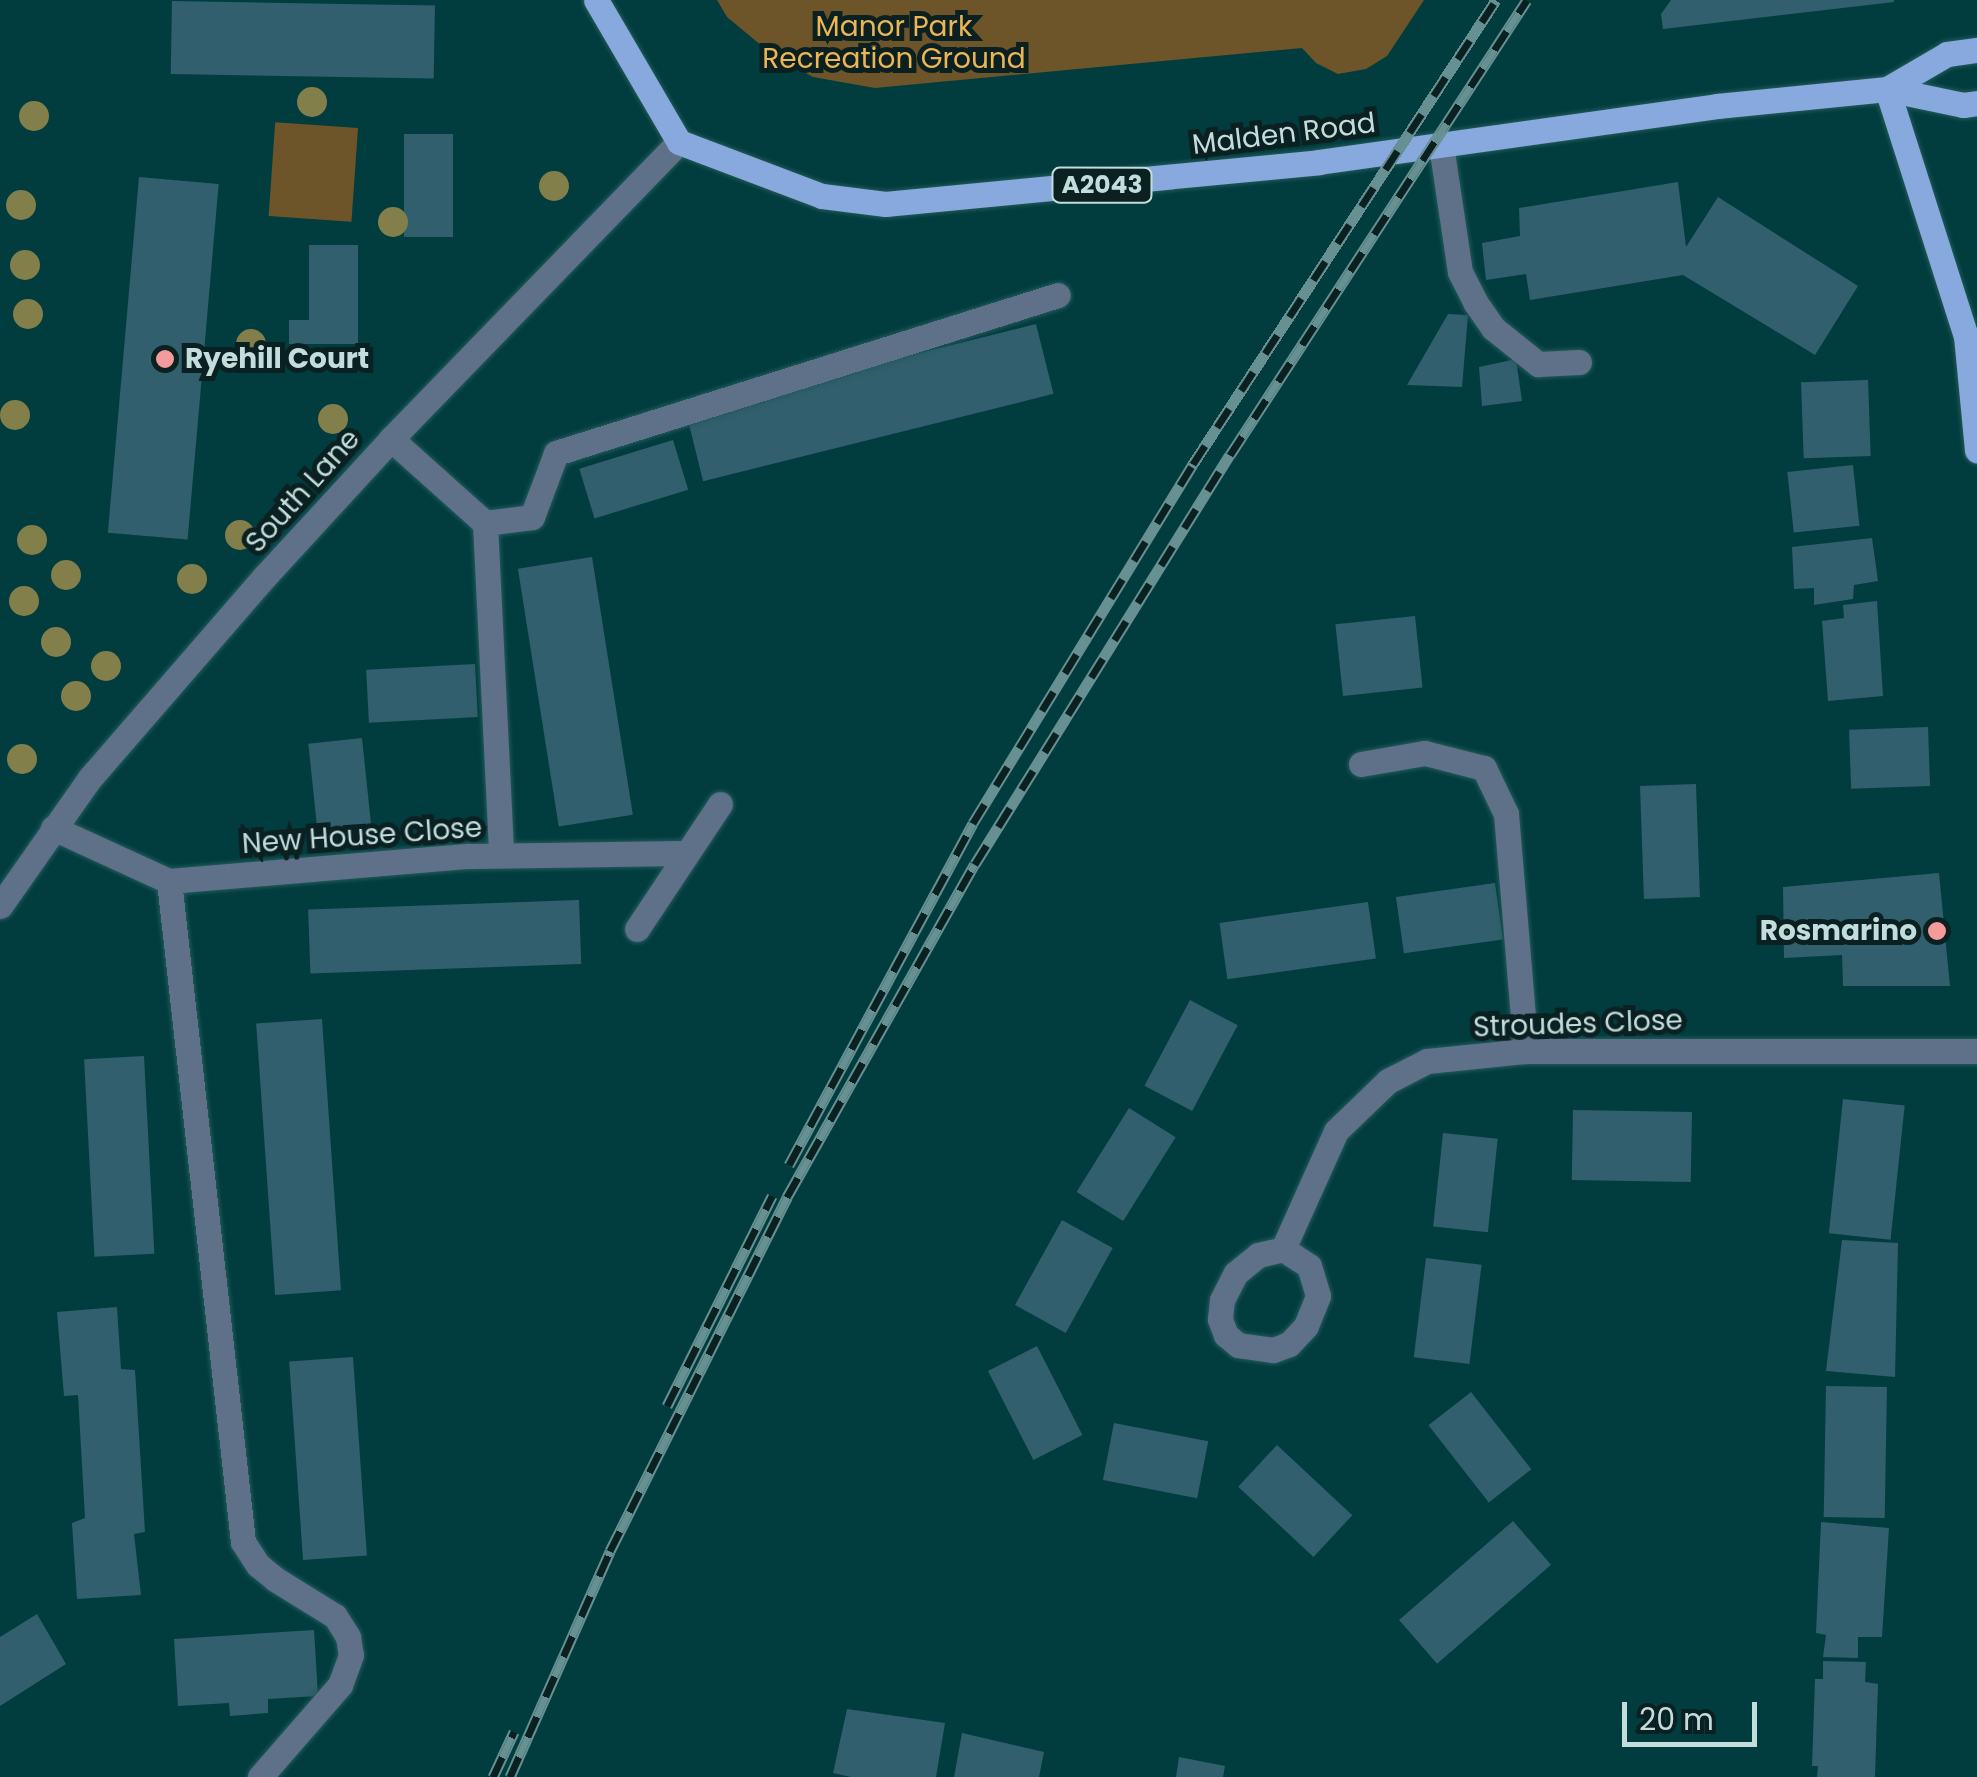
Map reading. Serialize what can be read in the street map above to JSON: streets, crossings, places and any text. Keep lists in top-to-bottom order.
{
  "streets": {
    "main road": ["Malden Road", "A2043"],
    "street": ["South Lane", "New House Close", "Stroudes Close"]
  },
  "crossings": [
    ["Malden Road", "South Lane"],
    ["South Lane", "New House Close"]
  ],
  "parks": ["Manor Park Recreation Ground"],
  "places": ["Ryehill Court", "Rosmarino"],
  "scale_bar": "20 m"
}
